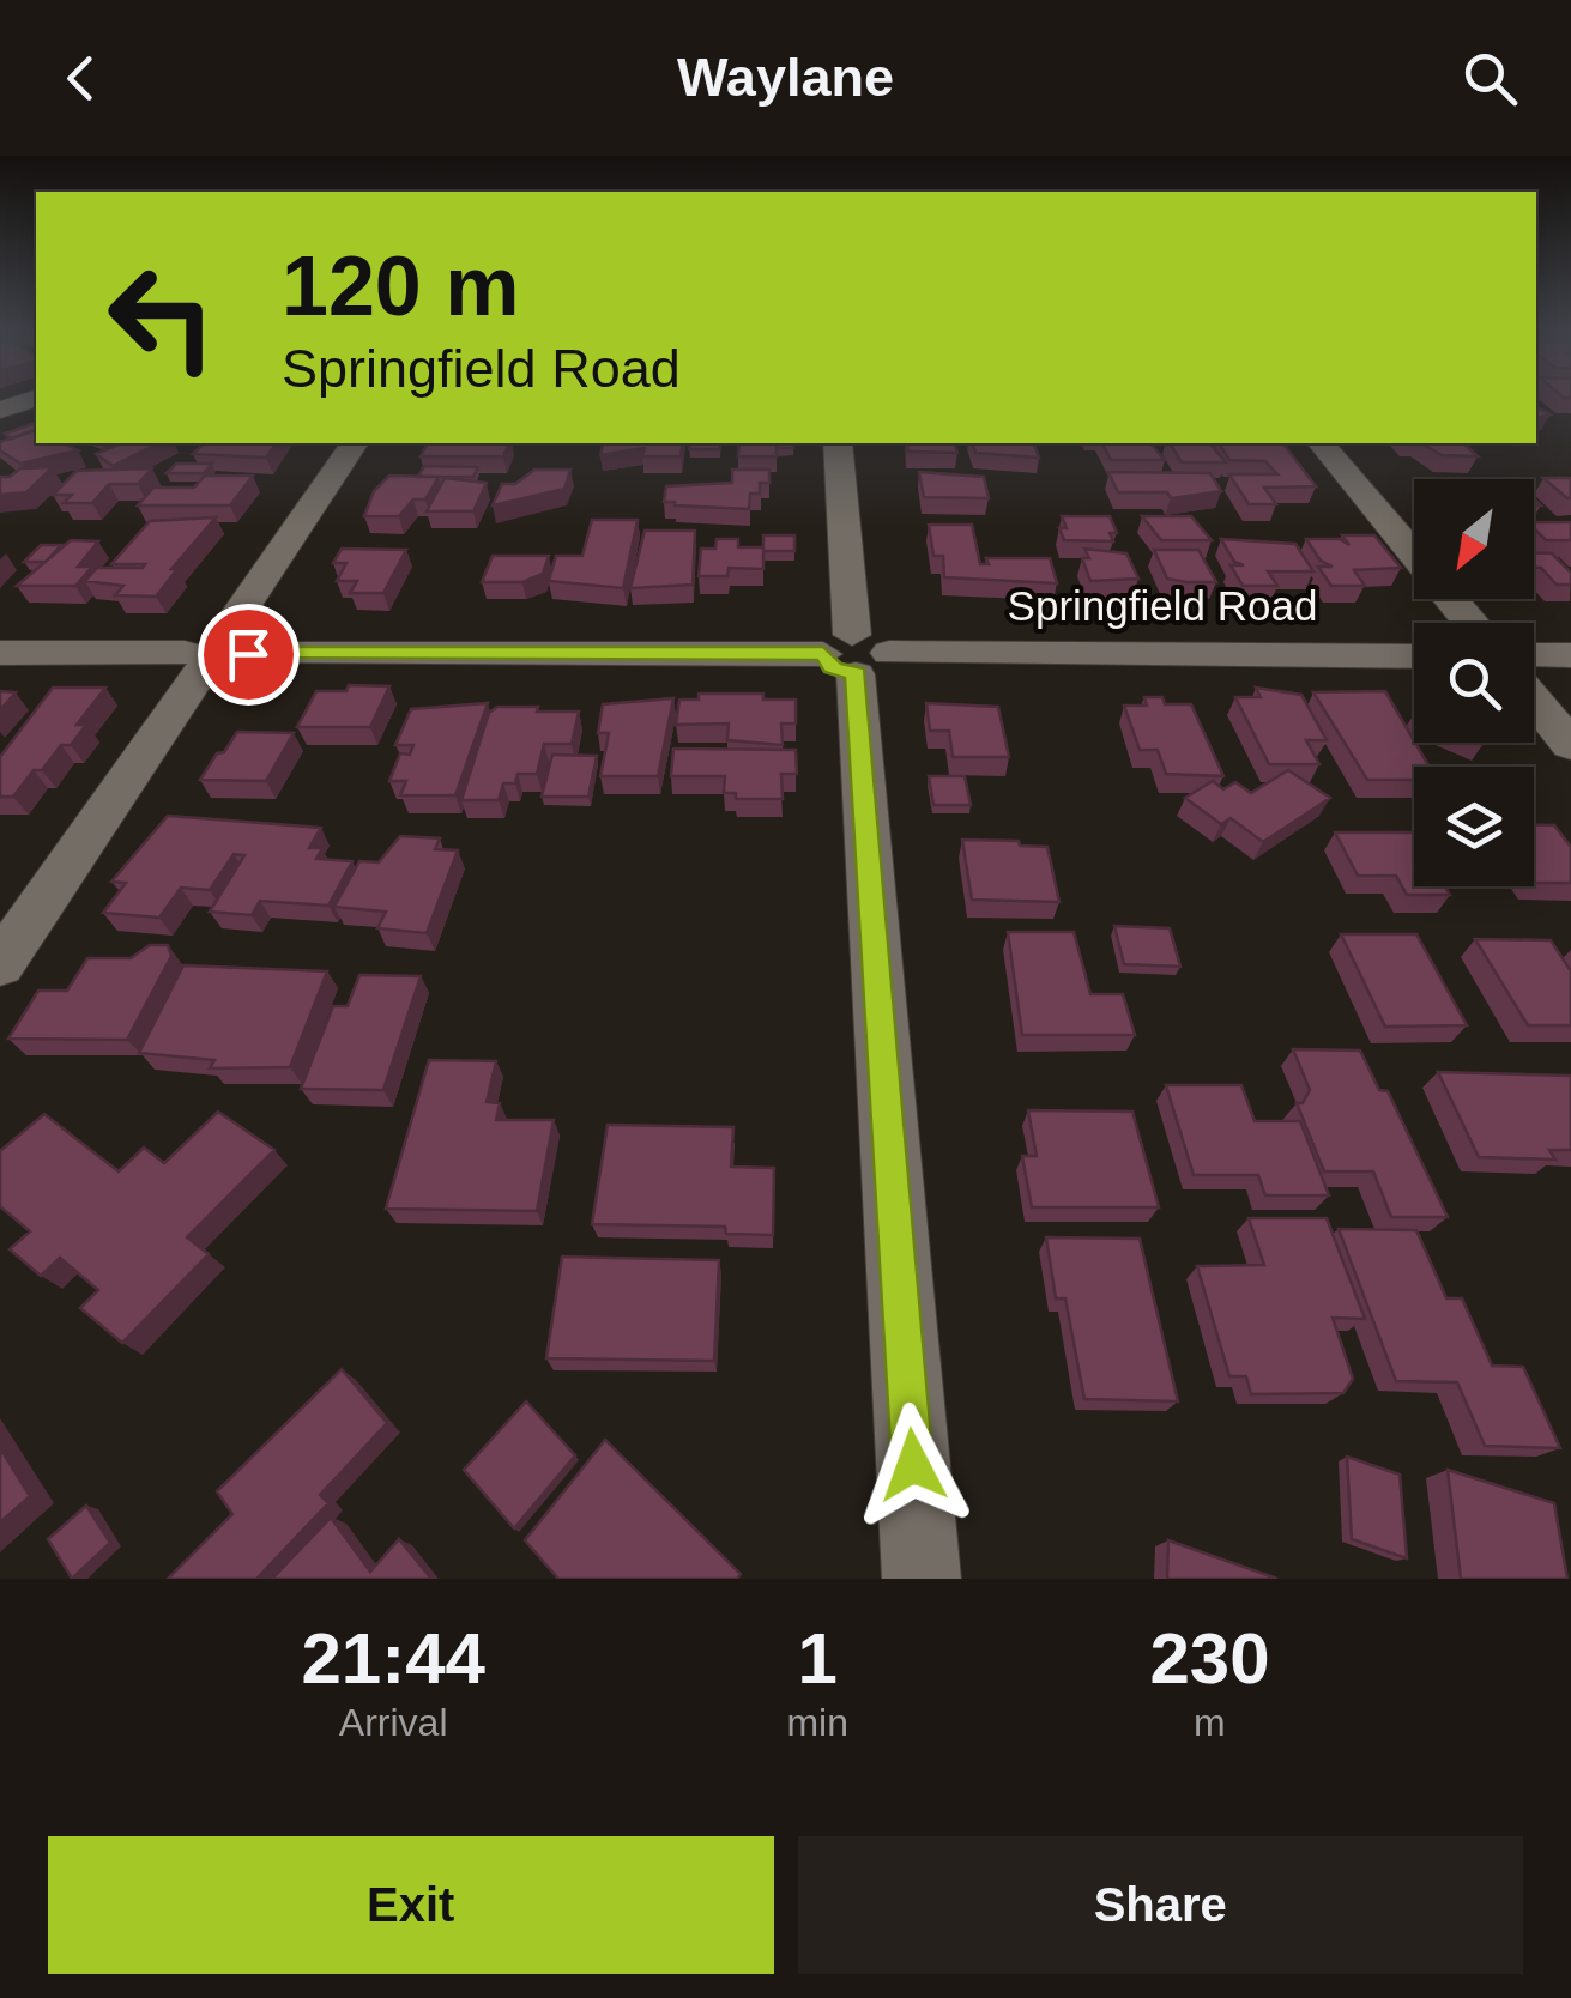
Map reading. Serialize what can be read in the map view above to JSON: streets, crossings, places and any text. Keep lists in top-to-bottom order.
{
  "streets": {
    "street": ["Springfield Road"]
  },
  "north": "bottom left",
  "page": {
    "header": "Waylane",
    "turn": ["120 m", "Springfield Road"],
    "eta": [
      "21:44",
      "Arrival",
      "1",
      "min",
      "230",
      "m"
    ],
    "buttons": ["Exit", "Share"]
  }
}
